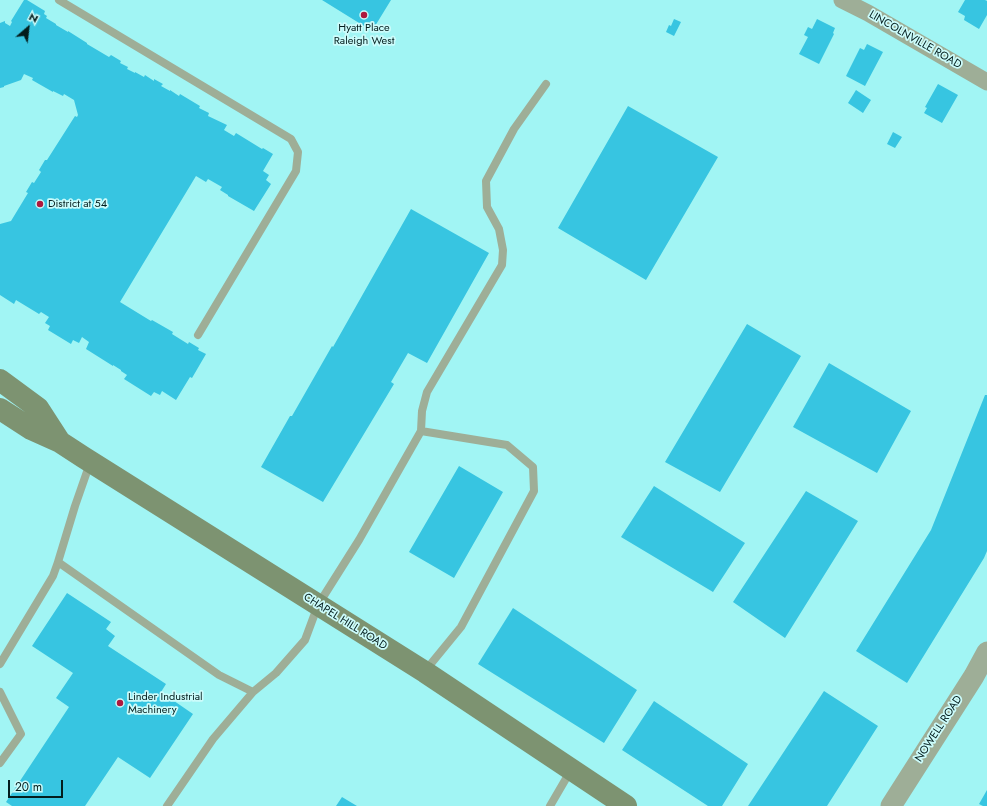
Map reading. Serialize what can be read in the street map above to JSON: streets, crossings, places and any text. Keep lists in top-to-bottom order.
{
  "streets": {
    "main road": ["CHAPEL HILL ROAD"],
    "street": ["LINCOLNVILLE ROAD", "NOWELL ROAD"]
  },
  "places": ["Hyatt Place Raleigh West", "District at 54", "Linder Industrial Machinery"],
  "scale_bar": "20 m",
  "north": "top right"
}
